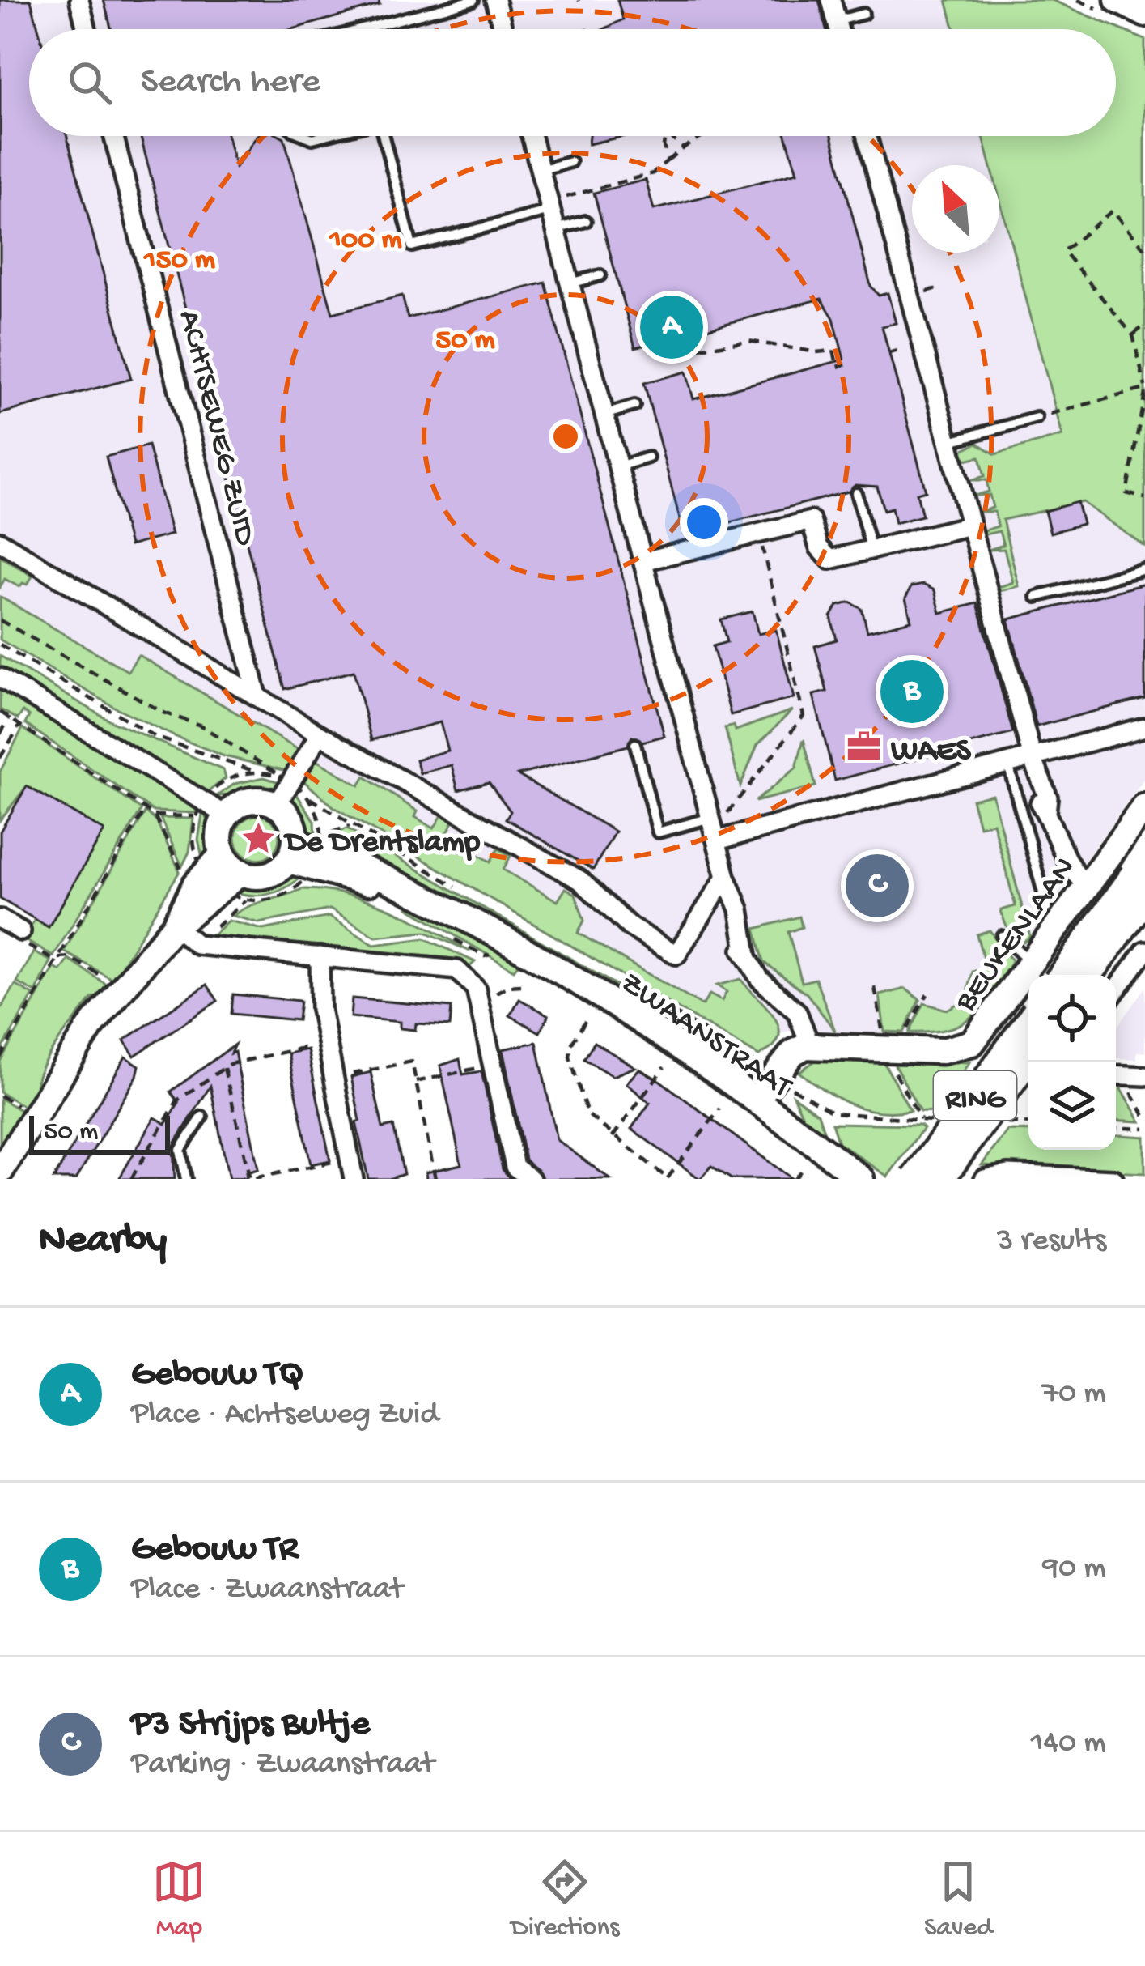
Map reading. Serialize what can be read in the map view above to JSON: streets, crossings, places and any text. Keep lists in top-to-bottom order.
{
  "streets": {
    "main road": ["BEUKENLAAN", "RING"],
    "street": ["ACHTSEWEG ZUID", "ZWAANSTRAAT"]
  },
  "places": {
    "office": ["WAES"],
    "place": ["De Drentslamp"]
  },
  "scale_bar": "50 m",
  "north": "top left",
  "page": {
    "search": "Search here",
    "pins": ["A", "B", "C"],
    "scale": "50 m",
    "heading": ["Nearby", "3 results"],
    "list": [
      {
        "mark": "A",
        "name": "Gebouw TQ",
        "note": "Place · Achtseweg Zuid",
        "value": "70 m"
      },
      {
        "mark": "B",
        "name": "Gebouw TR",
        "note": "Place · Zwaanstraat",
        "value": "90 m"
      },
      {
        "mark": "C",
        "name": "P3 Strijps Bultje",
        "note": "Parking · Zwaanstraat",
        "value": "140 m"
      }
    ],
    "nav": ["Map", "Directions", "Saved"]
  },
  "rings": ["100 m", "150 m", "50 m"]
}
